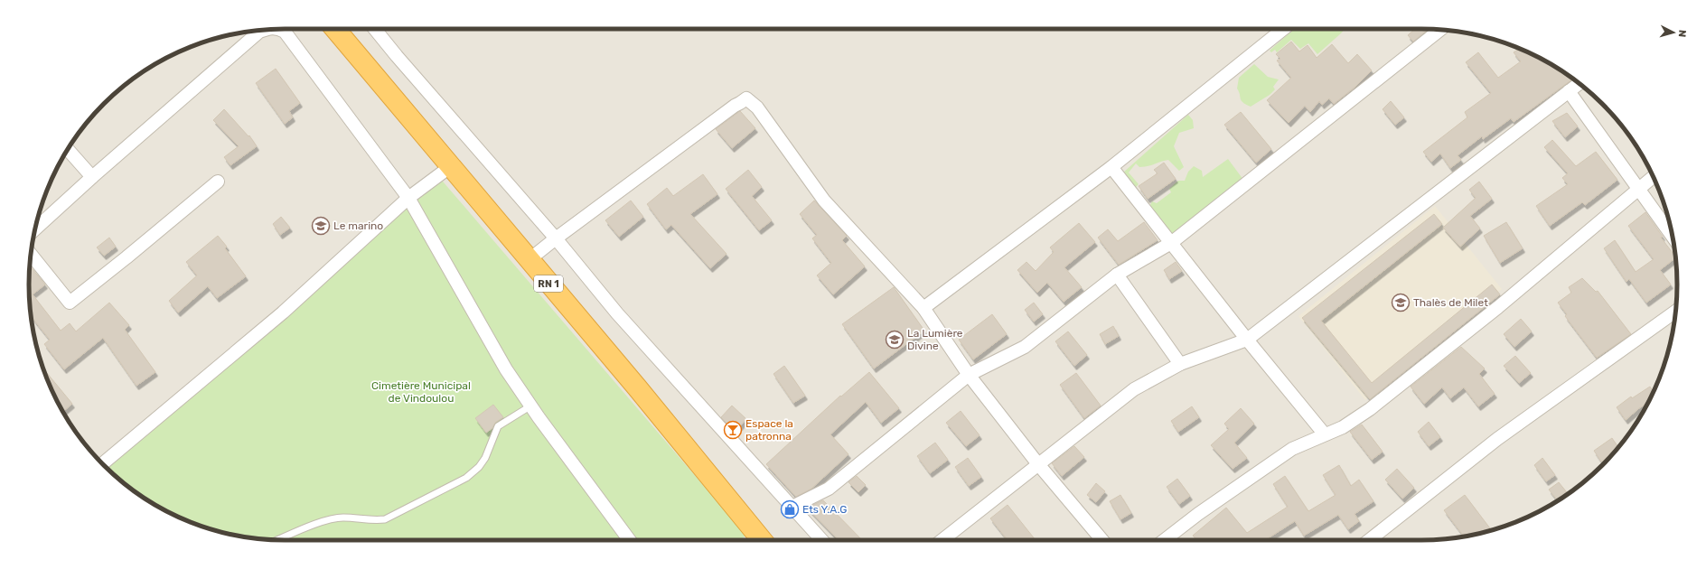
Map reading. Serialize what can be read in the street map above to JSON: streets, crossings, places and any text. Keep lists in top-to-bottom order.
{
  "streets": {
    "highway": ["RN 1"]
  },
  "parks": ["Cimetière Municipal de Vindoulou"],
  "places": {
    "school or university": ["Le marino", "Thalès de Milet", "La Lumière Divine"],
    "bar": ["Espace la patronna"],
    "shop": ["Ets Y.A.G"]
  },
  "north": "right"
}
